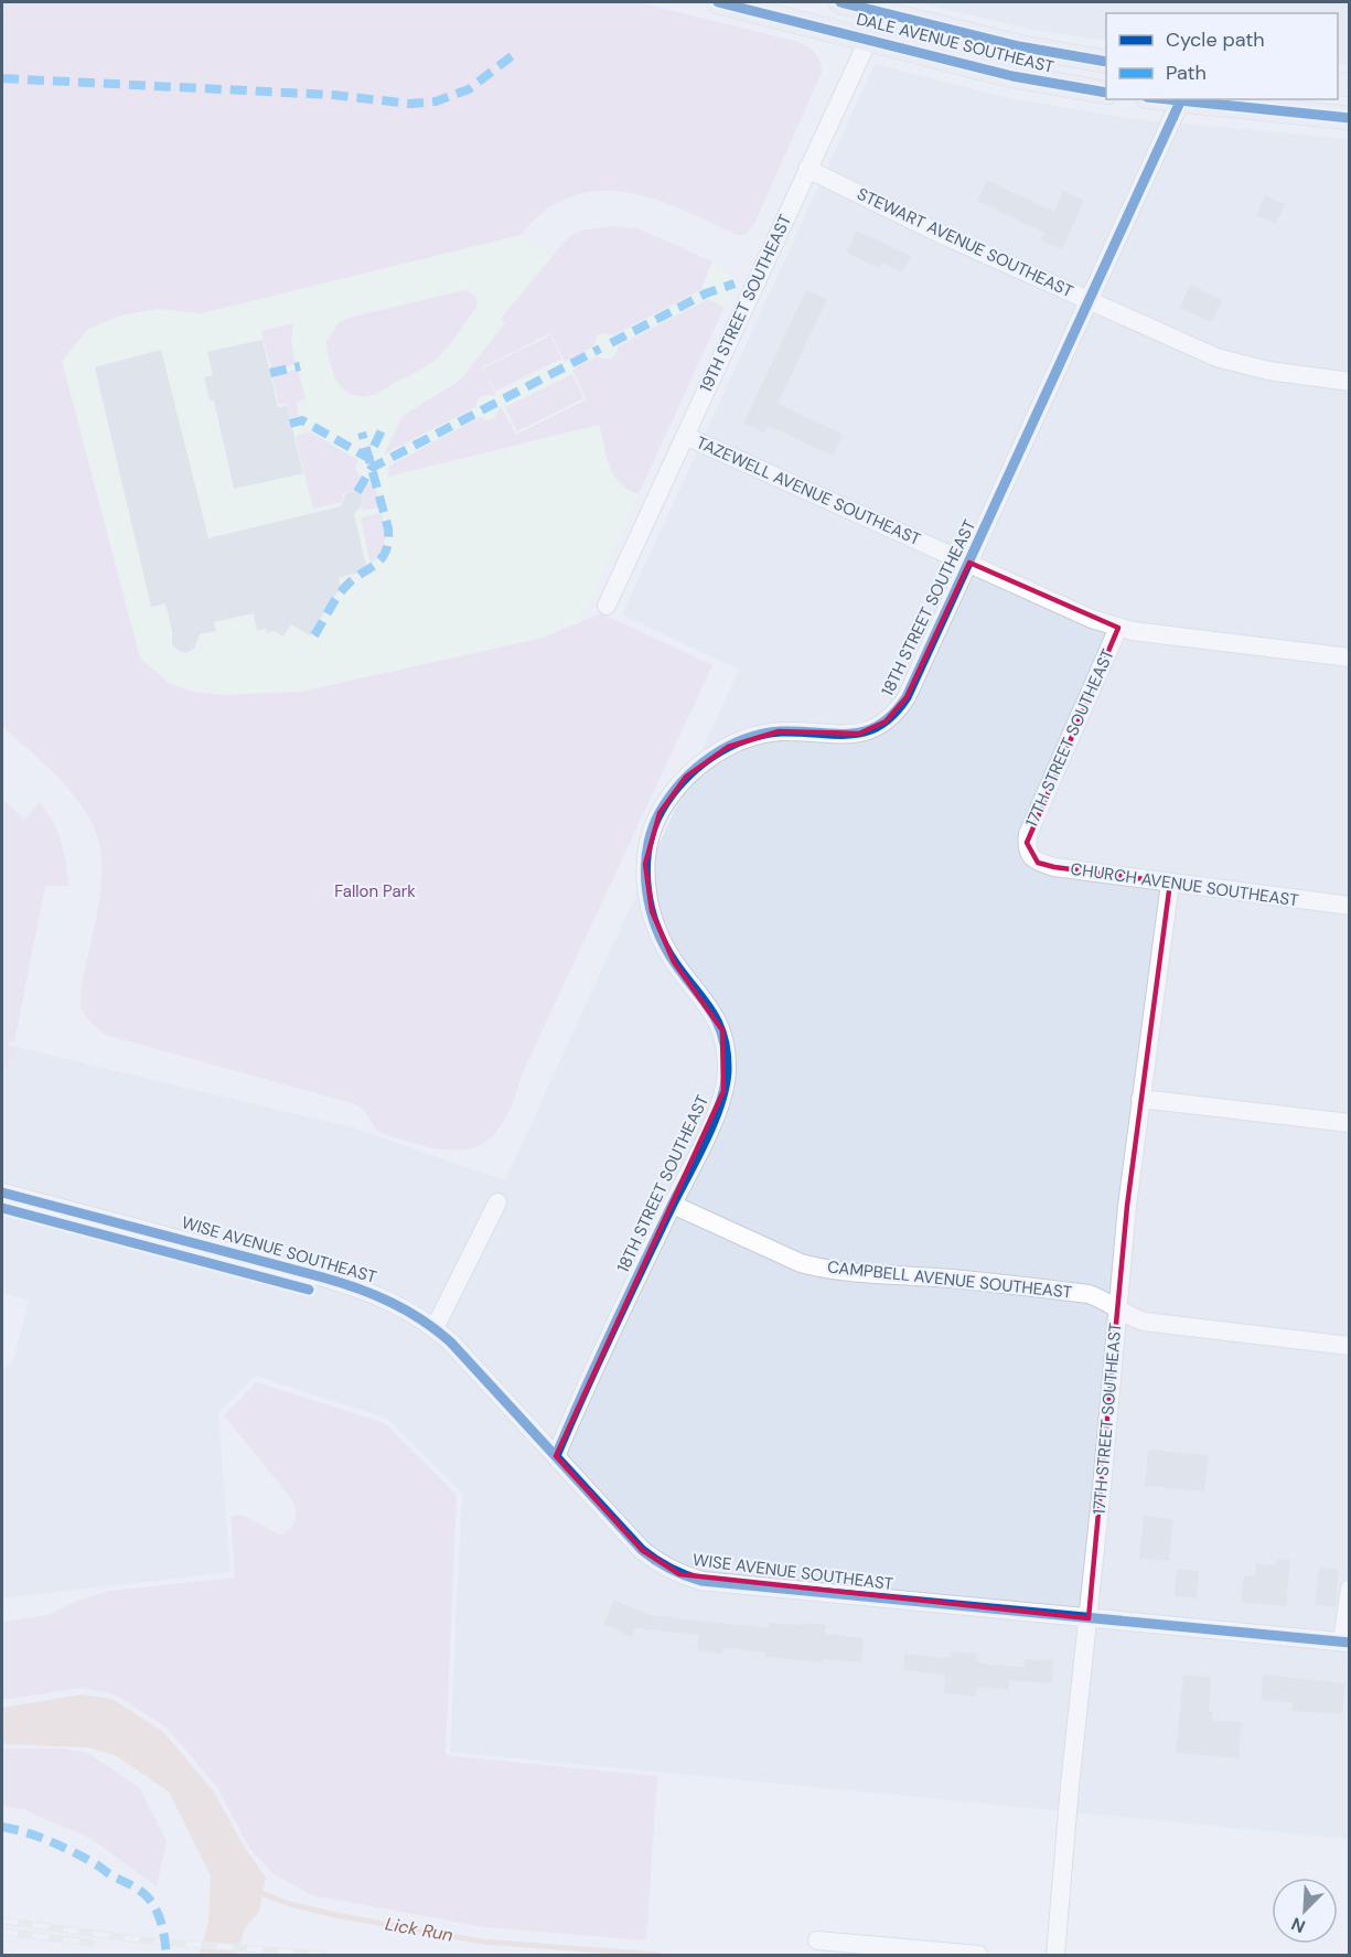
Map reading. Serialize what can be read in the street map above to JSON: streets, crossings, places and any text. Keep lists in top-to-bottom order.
{
  "streets": {
    "main road": ["DALE AVENUE SOUTHEAST"],
    "street": [
      "STEWART AVENUE SOUTHEAST",
      "19TH STREET SOUTHEAST",
      "TAZEWELL AVENUE SOUTHEAST",
      "18TH STREET SOUTHEAST",
      "17TH STREET SOUTHEAST",
      "CHURCH AVENUE SOUTHEAST",
      "WISE AVENUE SOUTHEAST",
      "CAMPBELL AVENUE SOUTHEAST"
    ]
  },
  "crossings": [
    ["DALE AVENUE SOUTHEAST", "19TH STREET SOUTHEAST"],
    ["STEWART AVENUE SOUTHEAST", "19TH STREET SOUTHEAST"],
    ["STEWART AVENUE SOUTHEAST", "18TH STREET SOUTHEAST"],
    ["19TH STREET SOUTHEAST", "TAZEWELL AVENUE SOUTHEAST"],
    ["TAZEWELL AVENUE SOUTHEAST", "18TH STREET SOUTHEAST"],
    ["TAZEWELL AVENUE SOUTHEAST", "17TH STREET SOUTHEAST"],
    ["18TH STREET SOUTHEAST", "WISE AVENUE SOUTHEAST"],
    ["18TH STREET SOUTHEAST", "CAMPBELL AVENUE SOUTHEAST"],
    ["17TH STREET SOUTHEAST", "CHURCH AVENUE SOUTHEAST"],
    ["17TH STREET SOUTHEAST", "WISE AVENUE SOUTHEAST"],
    ["17TH STREET SOUTHEAST", "CAMPBELL AVENUE SOUTHEAST"]
  ],
  "water": ["Lick Run"],
  "parks": ["Fallon Park"],
  "legend": ["Cycle path", "Path"],
  "north": "bottom left"
}
